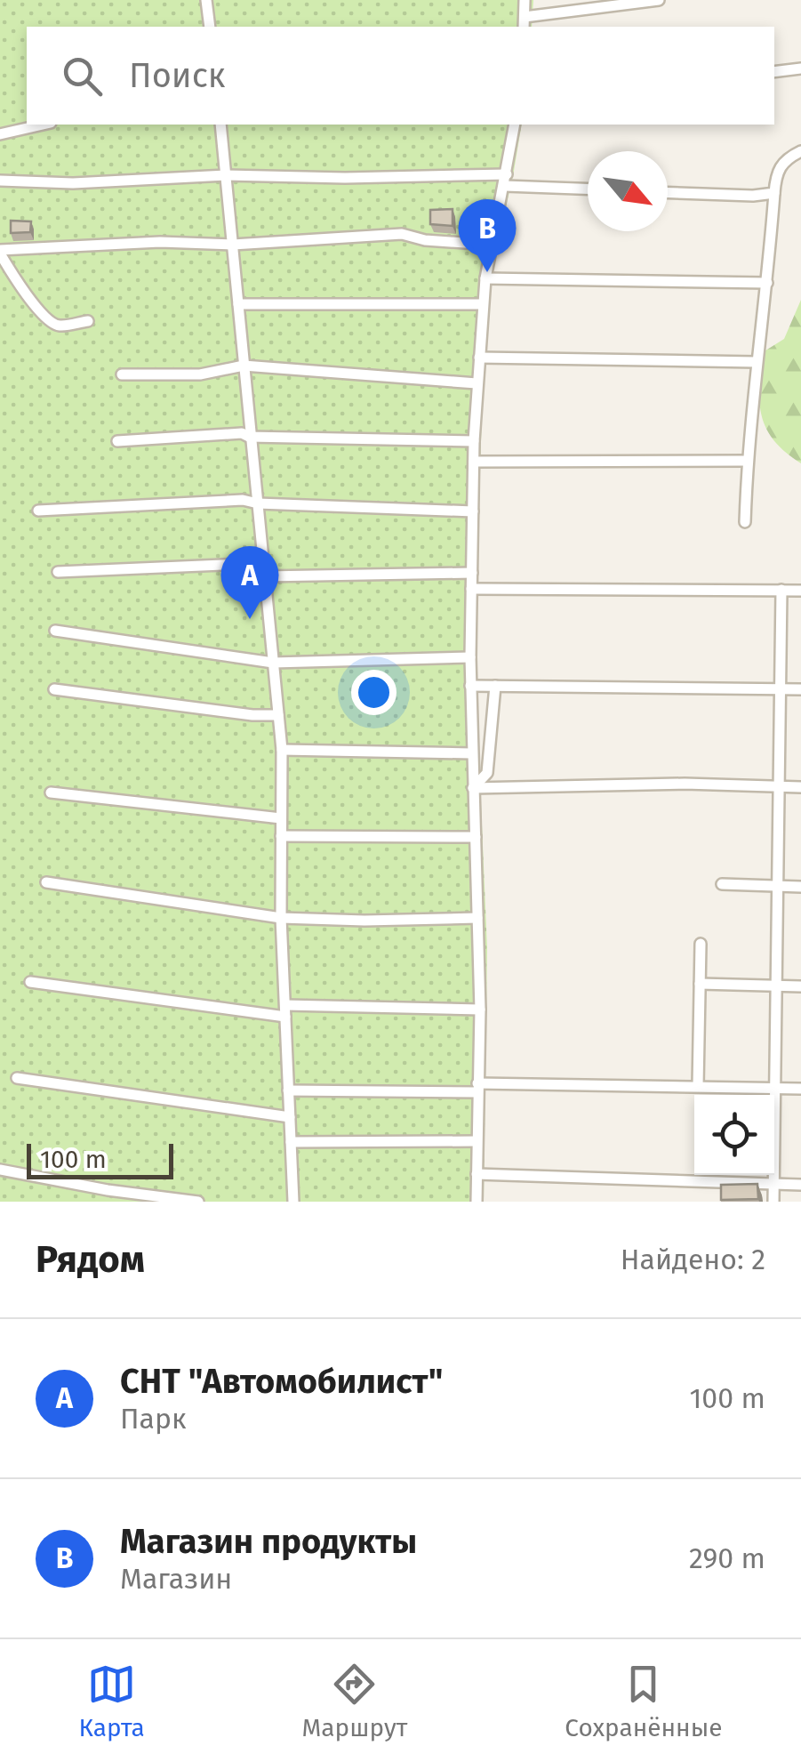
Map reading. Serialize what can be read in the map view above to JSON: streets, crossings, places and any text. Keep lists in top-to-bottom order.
{
  "scale_bar": "100 m",
  "north": "bottom right",
  "page": {
    "search": "Поиск",
    "pins": ["B", "A"],
    "scale": "100 m",
    "heading": ["Рядом", "Найдено: 2"],
    "list": [
      {
        "mark": "A",
        "name": "СНТ \"Автомобилист\"",
        "note": "Парк",
        "value": "100 m"
      },
      {
        "mark": "B",
        "name": "Магазин продукты",
        "note": "Магазин",
        "value": "290 m"
      }
    ],
    "nav": ["Карта", "Маршрут", "Сохранённые"]
  }
}
